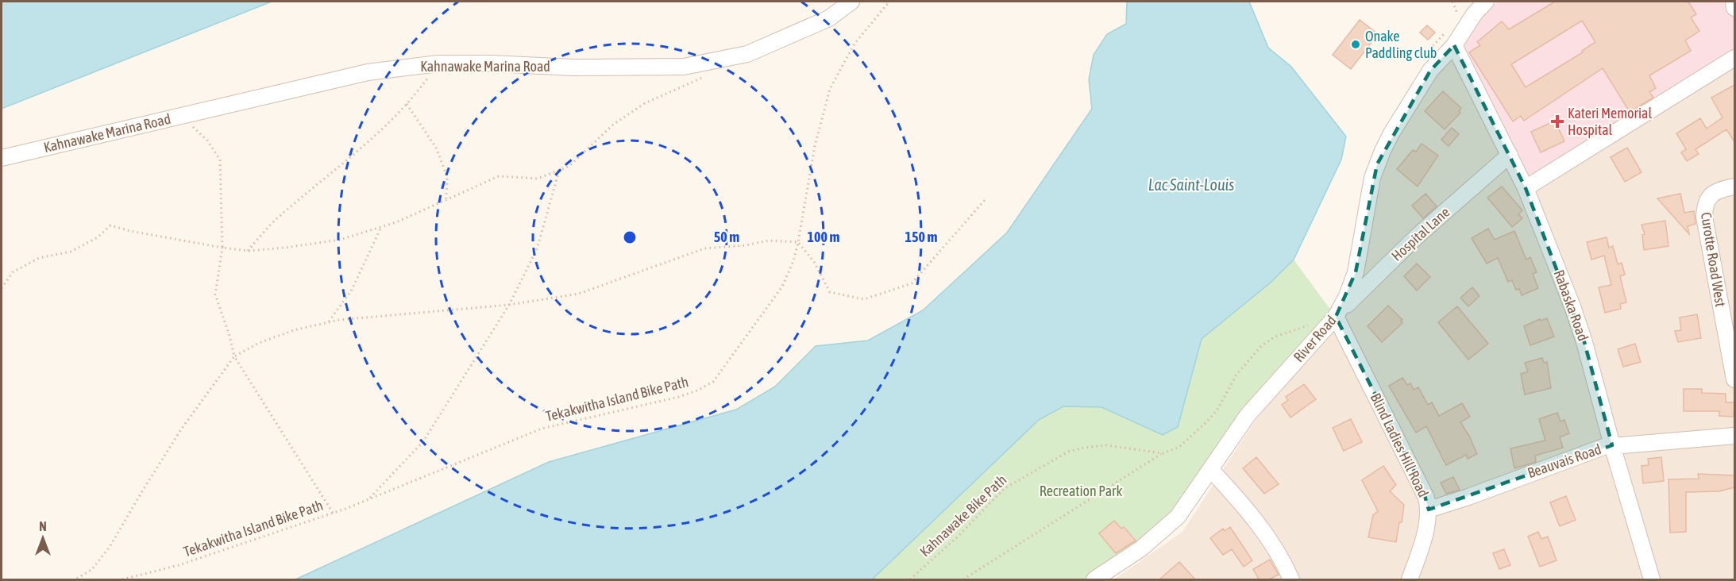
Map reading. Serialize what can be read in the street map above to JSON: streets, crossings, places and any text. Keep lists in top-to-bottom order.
{
  "streets": {
    "street": [
      "Kahnawake Marina Road",
      "Hospital Lane",
      "Curotte Road West",
      "Rabaska Road",
      "River Road",
      "Blind Ladies Hill Road",
      "Beauvais Road"
    ],
    "path": ["Tekakwitha Island Bike Path", "Kahnawake Bike Path"]
  },
  "crossings": [
    ["Hospital Lane", "Rabaska Road"],
    ["Hospital Lane", "River Road"],
    ["Hospital Lane", "Blind Ladies Hill Road"],
    ["Rabaska Road", "River Road"],
    ["Rabaska Road", "Beauvais Road"],
    ["River Road", "Blind Ladies Hill Road"],
    ["Blind Ladies Hill Road", "Beauvais Road"]
  ],
  "water": ["Lac Saint-Louis"],
  "parks": ["Recreation Park"],
  "places": {
    "other": ["Onake Paddling club"],
    "health": ["Kateri Memorial Hospital"]
  },
  "north": "top",
  "rings": ["50 m", "100 m", "150 m"]
}
